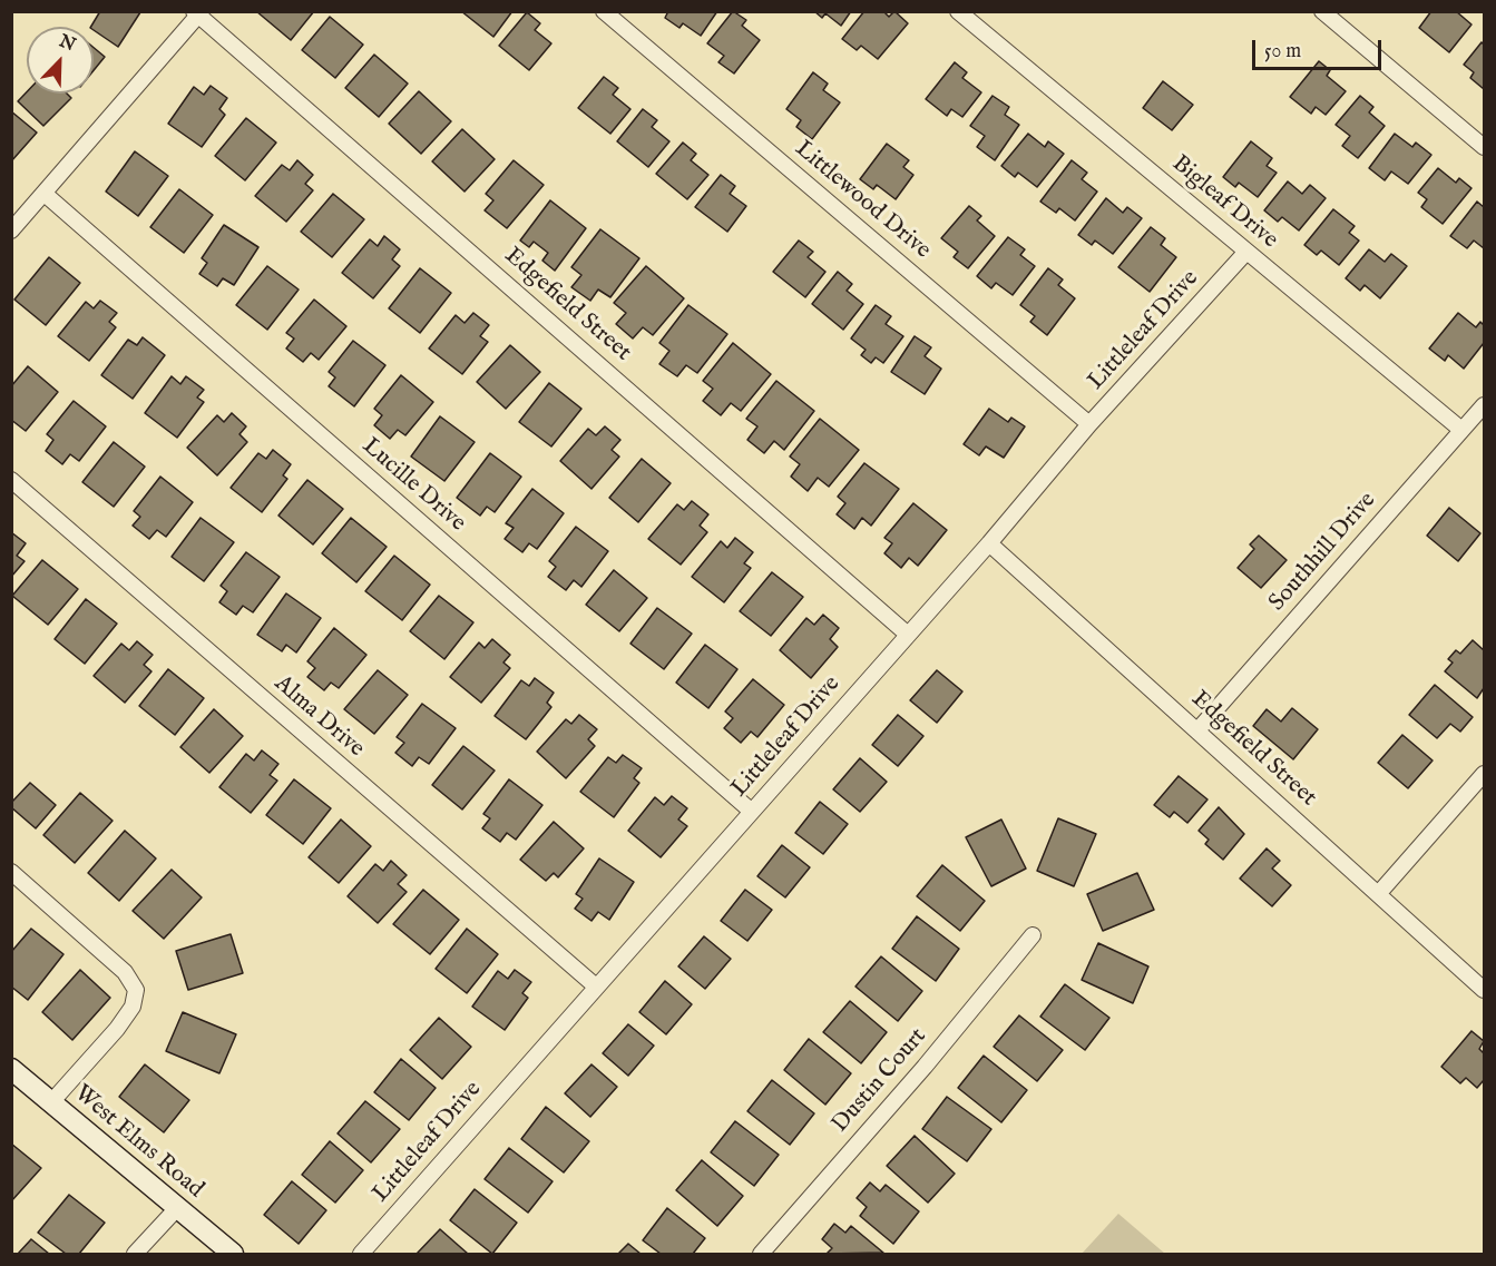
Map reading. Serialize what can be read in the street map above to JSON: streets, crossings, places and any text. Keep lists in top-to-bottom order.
{
  "streets": {
    "main road": ["West Elms Road"],
    "street": [
      "Littlewood Drive",
      "Bigleaf Drive",
      "Edgefield Street",
      "Littleleaf Drive",
      "Lucille Drive",
      "Southhill Drive",
      "Alma Drive",
      "Dustin Court"
    ]
  },
  "crossings": [
    ["Littlewood Drive", "Littleleaf Drive"],
    ["Bigleaf Drive", "Littleleaf Drive"],
    ["Bigleaf Drive", "Southhill Drive"],
    ["Edgefield Street", "Littleleaf Drive"],
    ["Edgefield Street", "Southhill Drive"],
    ["Littleleaf Drive", "Lucille Drive"],
    ["Littleleaf Drive", "Alma Drive"]
  ],
  "scale_bar": "50 m",
  "north": "top right"
}
